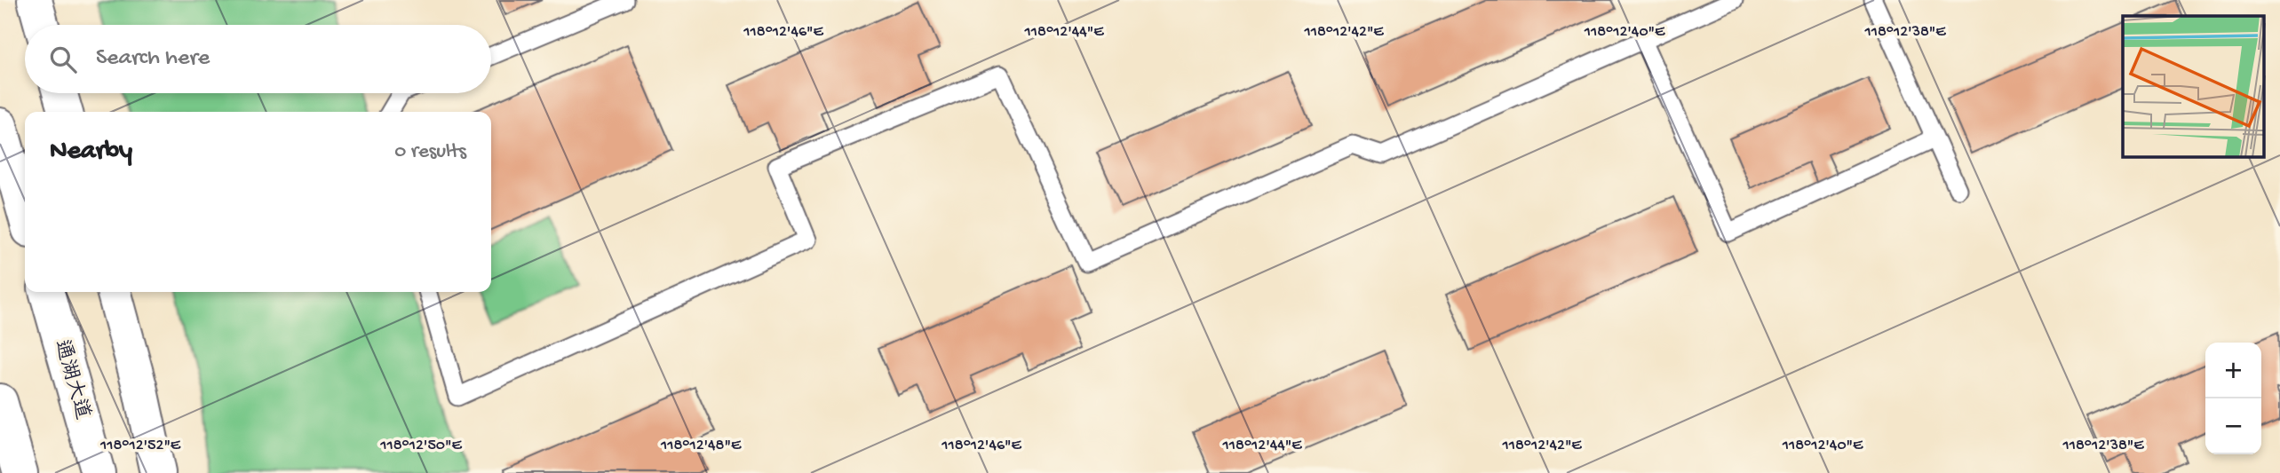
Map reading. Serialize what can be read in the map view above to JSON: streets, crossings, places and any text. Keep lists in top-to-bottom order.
{
  "streets": {
    "main road": ["通湖大道"]
  },
  "page": {
    "search": "Search here",
    "heading": ["Nearby", "0 results"],
    "map_buttons": ["+", "−"]
  },
  "coordinates": [
    "118°12'46\"E",
    "118°12'44\"E",
    "118°12'42\"E",
    "118°12'40\"E",
    "118°12'38\"E",
    "118°12'52\"E",
    "118°12'50\"E",
    "118°12'48\"E"
  ]
}
